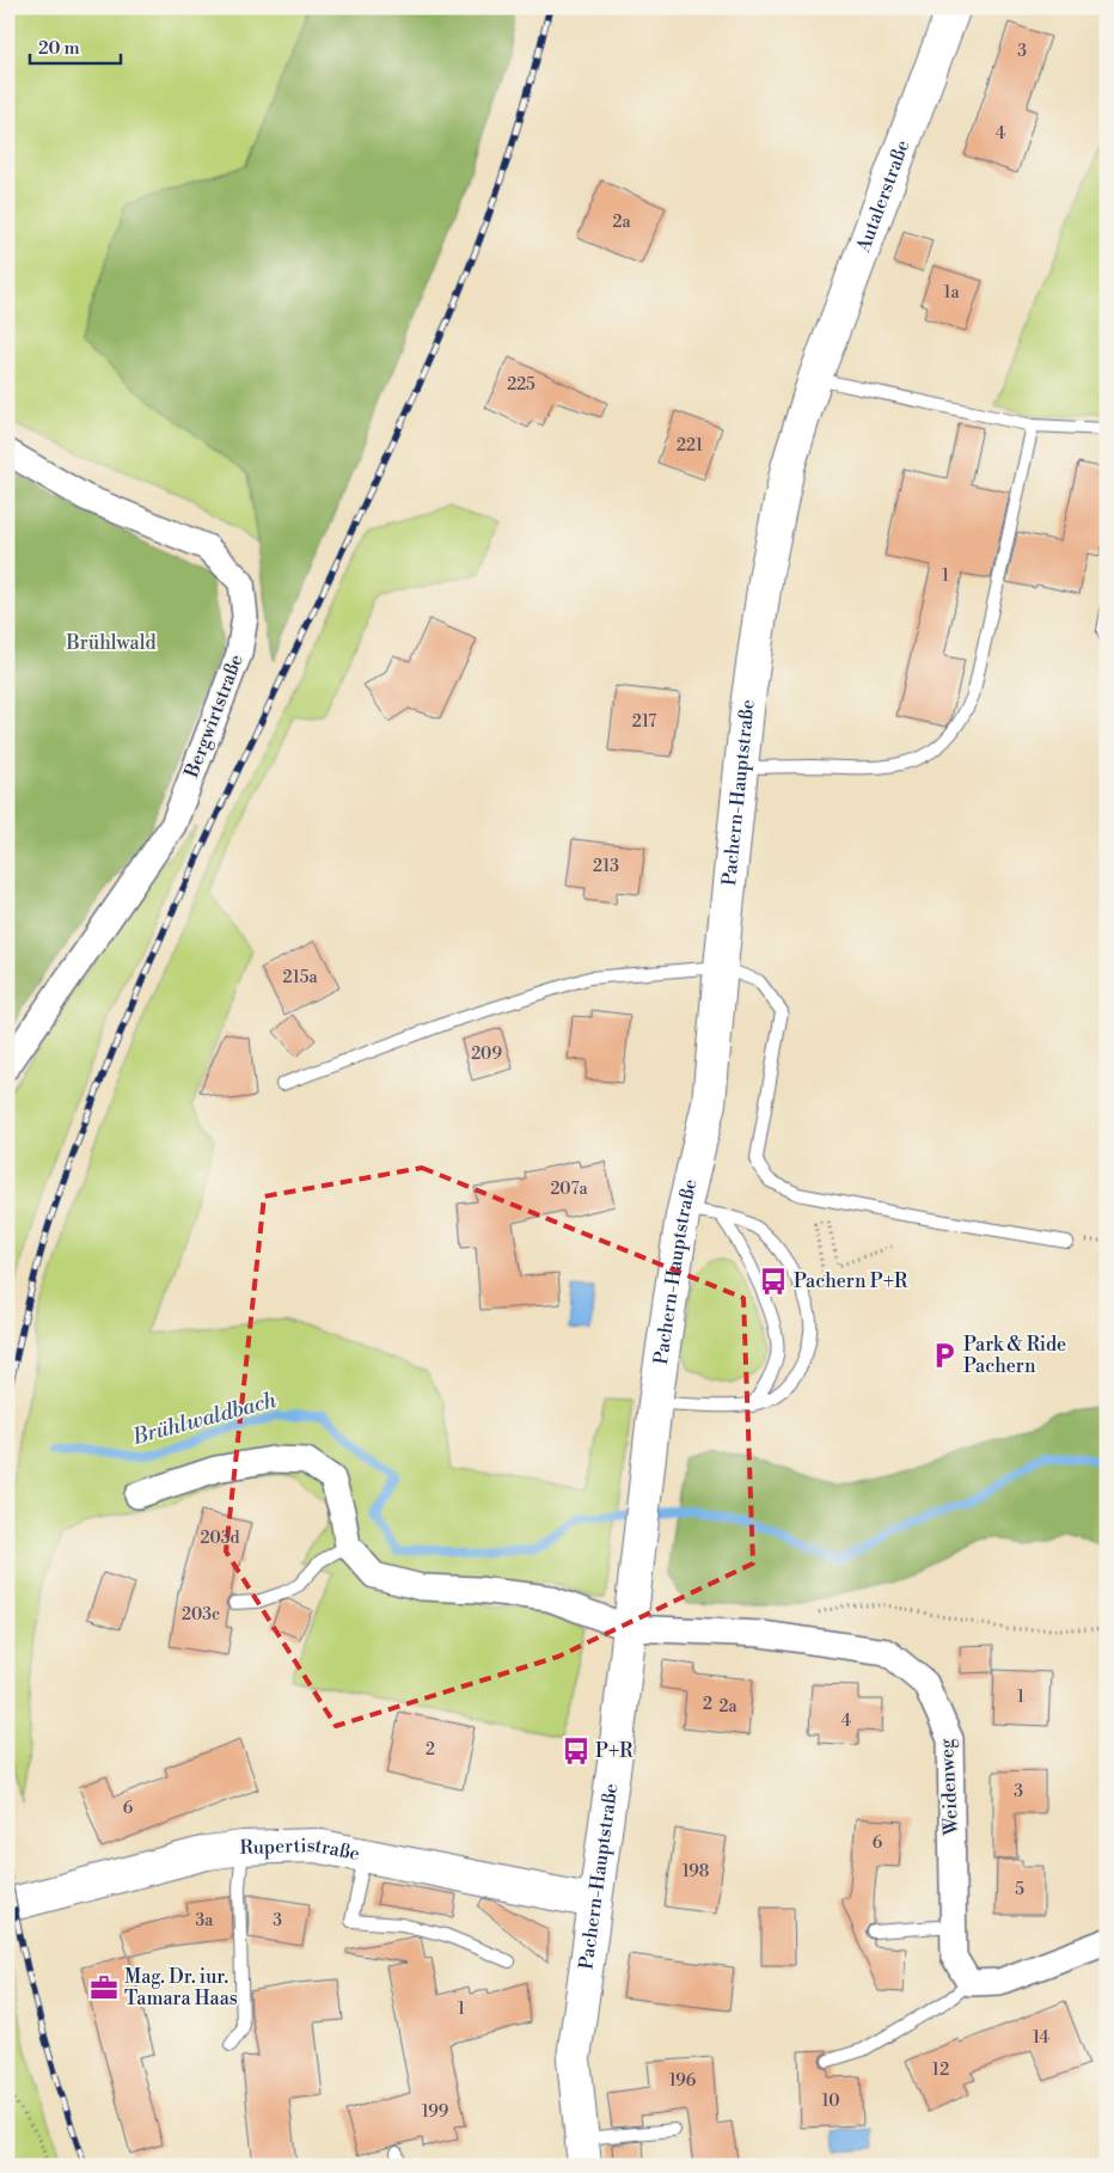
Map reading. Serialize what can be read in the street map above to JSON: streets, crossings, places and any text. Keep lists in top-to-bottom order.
{
  "streets": {
    "main road": ["Autalerstraße", "Pachern-Hauptstraße", "Rupertistraße"],
    "street": ["Bergwirtstraße", "Weidenweg"]
  },
  "crossings": [
    ["Autalerstraße", "Pachern-Hauptstraße"],
    ["Pachern-Hauptstraße", "Weidenweg"],
    ["Pachern-Hauptstraße", "Rupertistraße"]
  ],
  "water": ["Brühlwaldbach"],
  "parks": ["Brühlwald"],
  "places": {
    "bus stop": ["Pachern P+R", "P+R"],
    "parking": ["Park & Ride Pachern"],
    "office": ["Mag. Dr. iur. Tamara Haas"]
  },
  "house_numbers": [
    "3",
    "4",
    "2a",
    "1a",
    "225",
    "221",
    "1",
    "217",
    "213",
    "215a",
    "209",
    "207a",
    "203d",
    "203c",
    "1",
    "2",
    "2a",
    "4",
    "2",
    "3",
    "6",
    "6",
    "198",
    "5",
    "3a",
    "3",
    "1",
    "14",
    "12",
    "196",
    "10",
    "199"
  ],
  "scale_bar": "20 m"
}
